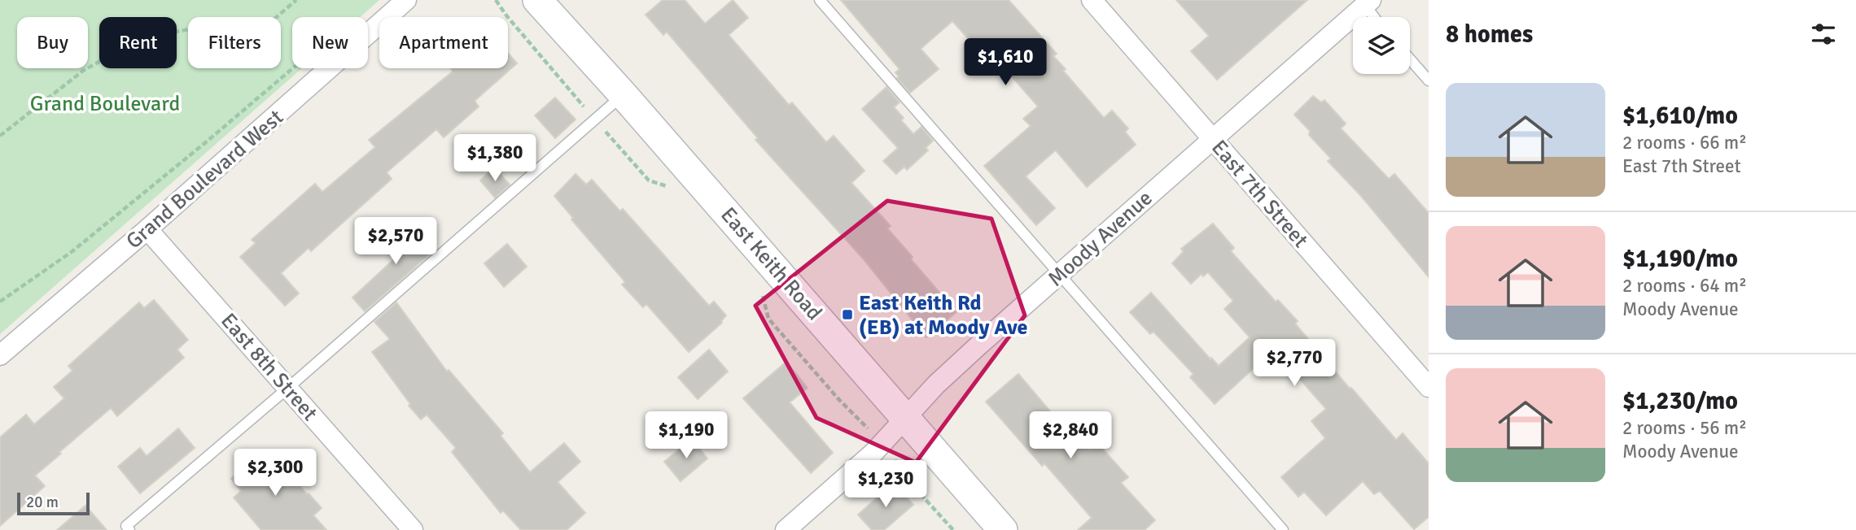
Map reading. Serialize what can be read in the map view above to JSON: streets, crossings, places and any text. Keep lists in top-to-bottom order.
{
  "streets": {
    "street": [
      "Grand Boulevard West",
      "East 7th Street",
      "Moody Avenue",
      "East Keith Road",
      "East 8th Street"
    ]
  },
  "crossings": [
    ["Grand Boulevard West", "East 8th Street"],
    ["East 7th Street", "Moody Avenue"],
    ["Moody Avenue", "East Keith Road"]
  ],
  "parks": ["Grand Boulevard"],
  "places": {
    "transit": ["East Keith Rd (EB) at Moody Ave"]
  },
  "scale_bar": "20 m",
  "page": {
    "heading": "8 homes",
    "chip": [
      "Buy",
      "Rent",
      "Filters",
      "New",
      "Apartment"
    ],
    "price": [
      "$1,610",
      "$1,380",
      "$2,570",
      "$2,770",
      "$1,190",
      "$2,840",
      "$2,300",
      "$1,230"
    ],
    "list": [
      {
        "name": "$1,610/mo",
        "note": "2 rooms · 66 m² · East 7th Street"
      },
      {
        "name": "$1,190/mo",
        "note": "2 rooms · 64 m² · Moody Avenue"
      },
      {
        "name": "$1,230/mo",
        "note": "2 rooms · 56 m² · Moody Avenue"
      }
    ],
    "scale": "20 m"
  }
}
